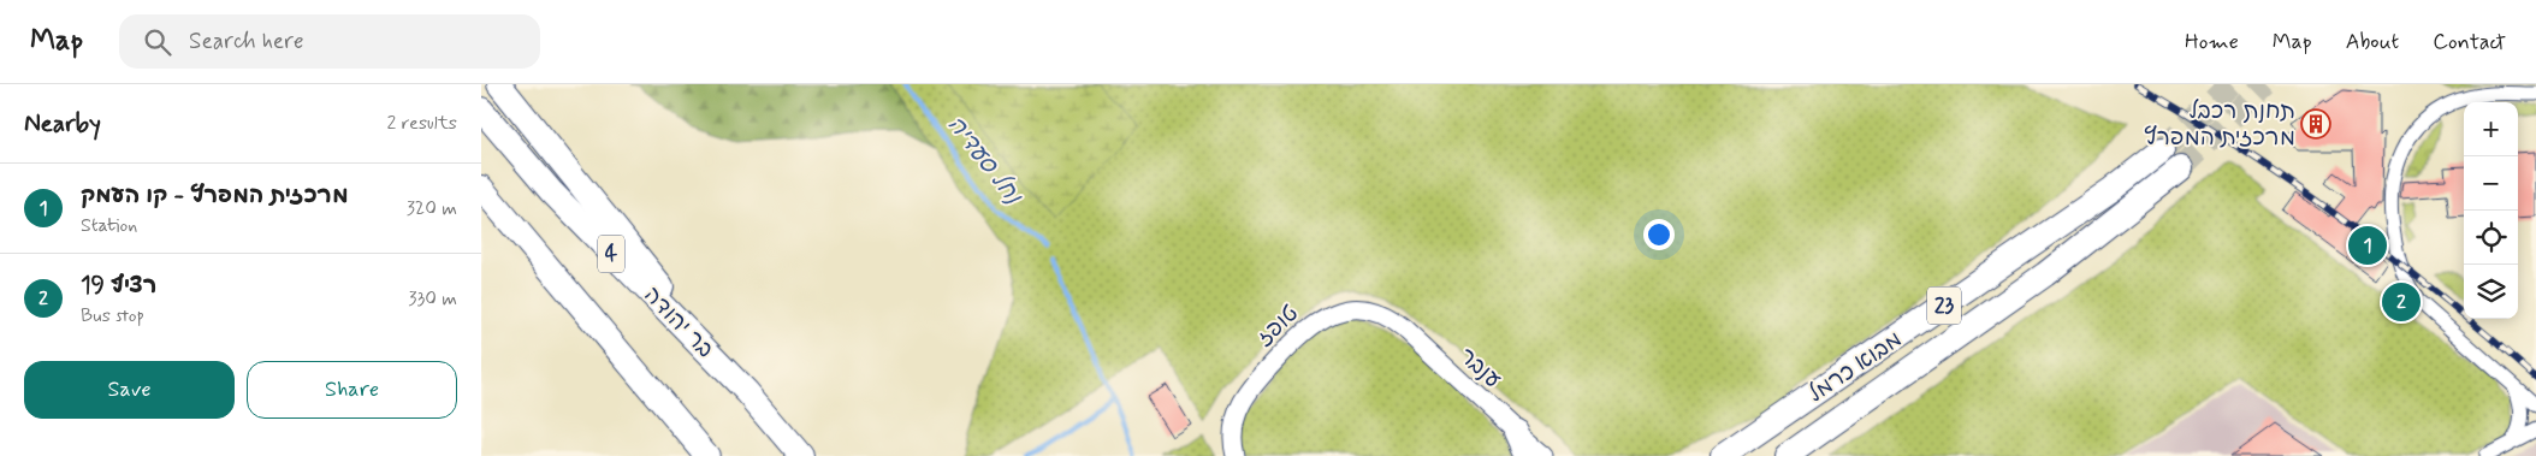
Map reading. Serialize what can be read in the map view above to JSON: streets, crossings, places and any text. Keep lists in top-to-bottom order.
{
  "streets": {
    "highway": [
      "4",
      "23",
      "בר יהודה",
      "מבוא כרמל"
    ],
    "street": ["טופז"]
  },
  "water": ["נחל סעדיה"],
  "places": {
    "building": ["תחנת רכבל מרכזית המפרץ"]
  },
  "page": {
    "header": "Map",
    "search": "Search here",
    "nav": [
      "Home",
      "Map",
      "About",
      "Contact"
    ],
    "heading": ["Nearby", "2 results"],
    "map_buttons": ["+", "−"],
    "list": [
      {
        "mark": "1",
        "name": "מרכזית המפרץ - קו העמק",
        "note": "Station",
        "value": "320 m"
      },
      {
        "mark": "2",
        "name": "רציף 19",
        "note": "Bus stop",
        "value": "330 m"
      }
    ],
    "pins": ["1", "2"],
    "buttons": ["Save", "Share"]
  }
}
